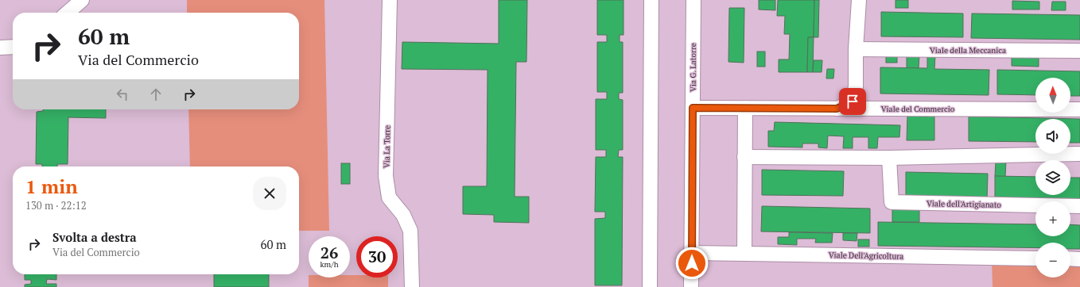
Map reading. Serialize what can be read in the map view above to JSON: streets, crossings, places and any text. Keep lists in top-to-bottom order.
{
  "streets": {
    "street": [
      "Viale della Meccanica",
      "Via G. Latorre",
      "Viale del Commercio",
      "Via La Torre",
      "Viale dell'Artigianato",
      "Viale Dell'Agricoltura"
    ]
  },
  "crossings": [
    ["Via G. Latorre", "Viale del Commercio"],
    ["Via G. Latorre", "Viale Dell'Agricoltura"]
  ],
  "north": "top",
  "page": {
    "turn": ["60 m", "Via del Commercio"],
    "map_buttons": ["+", "−"],
    "heading": ["1 min", "130 m · 22:12"],
    "list": [
      {
        "name": "Svolta a destra",
        "note": "Via del Commercio",
        "value": "60 m"
      }
    ],
    "speed": "26 km/h",
    "limit": "30"
  }
}
